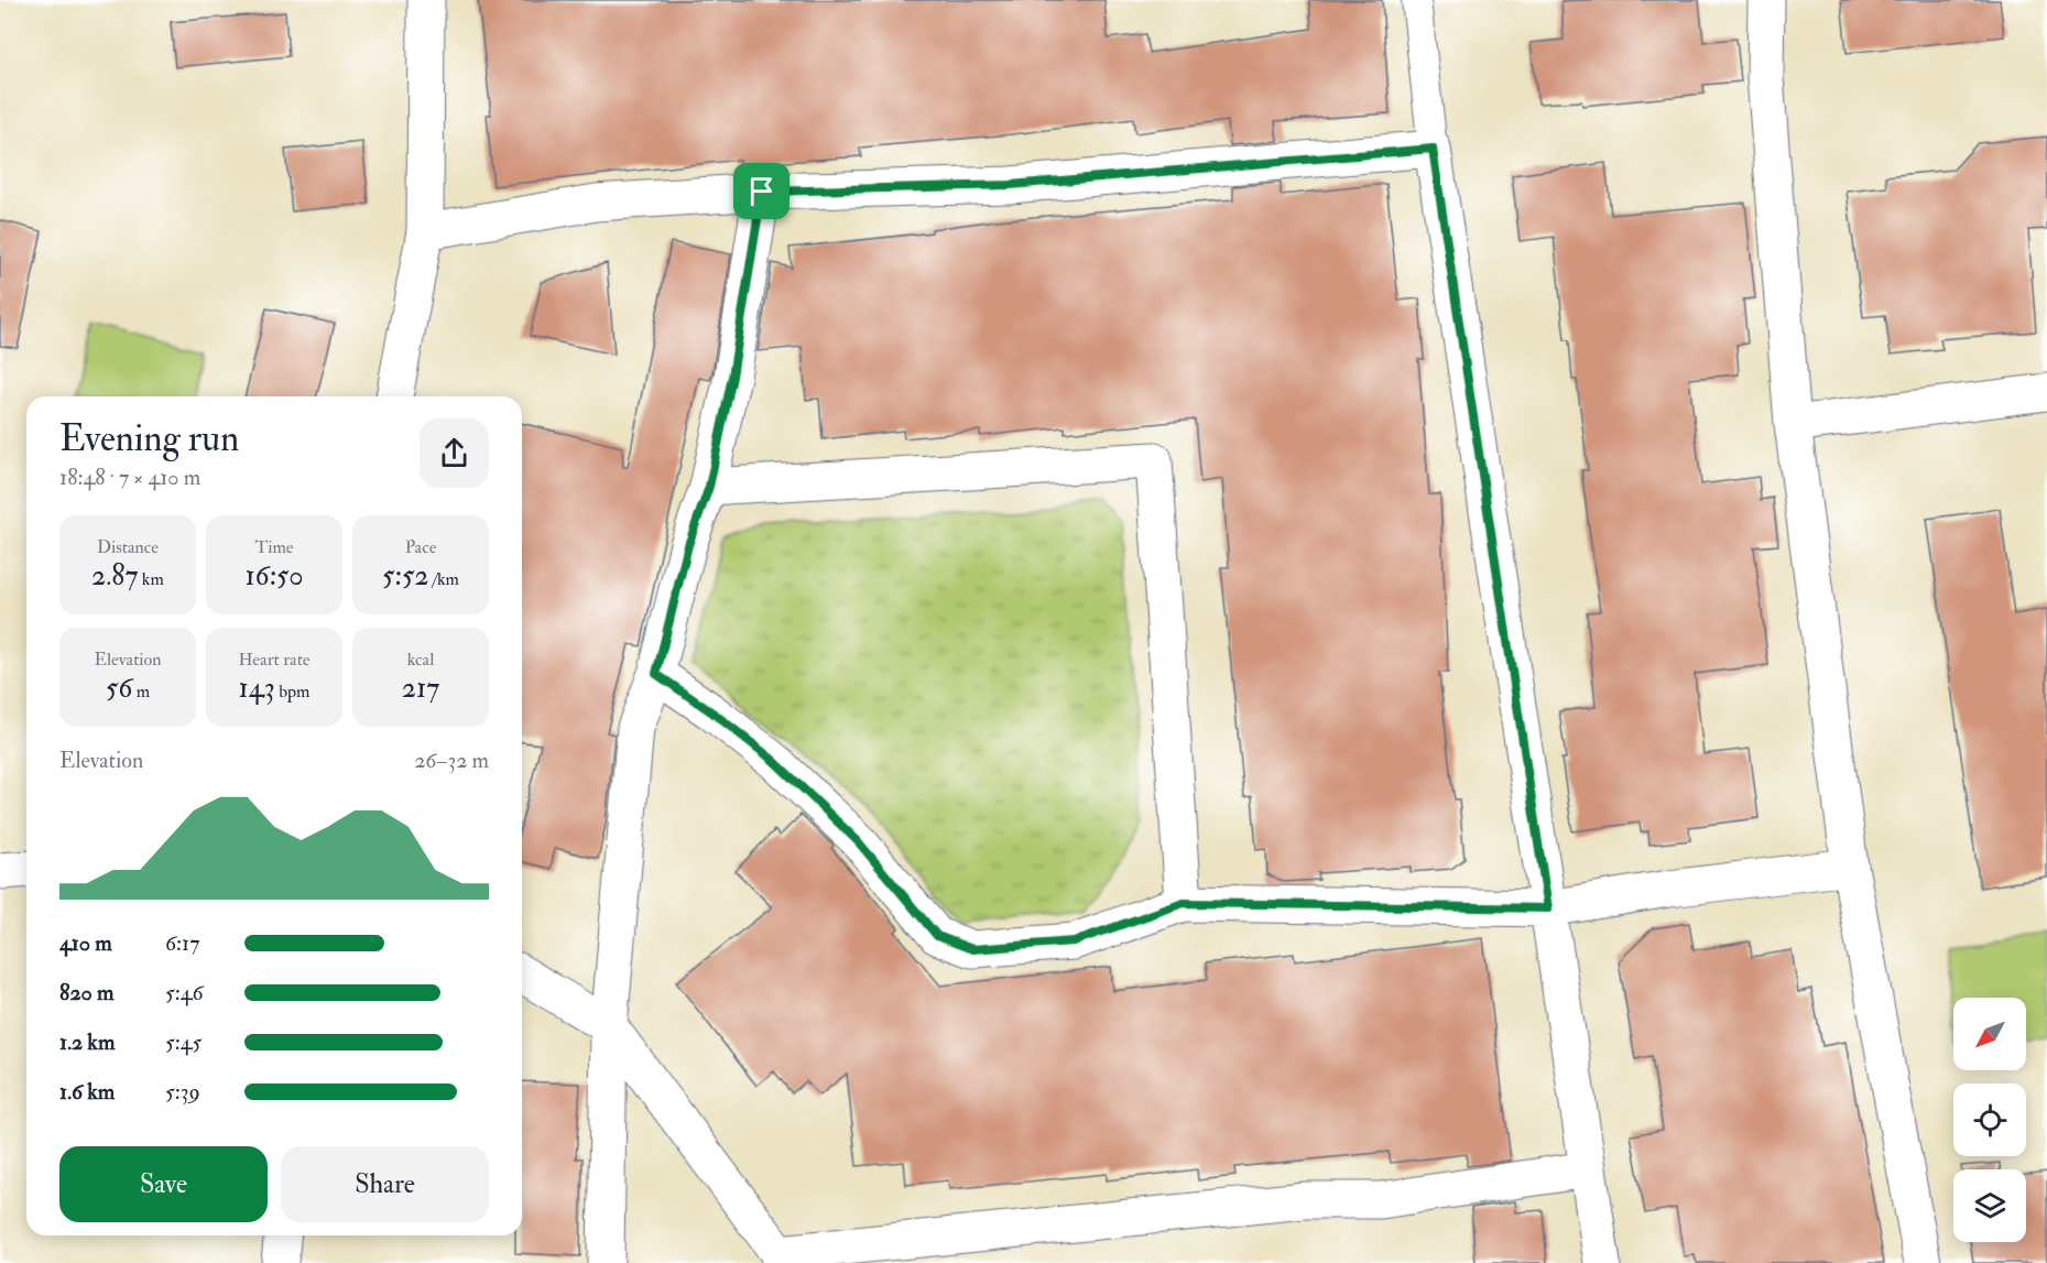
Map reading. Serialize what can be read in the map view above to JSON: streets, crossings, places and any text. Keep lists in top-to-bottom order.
{
  "north": "bottom left",
  "page": {
    "heading": ["Evening run", "18:48 · 7 × 410 m"],
    "stats": [
      ["Distance", "2.87 km"],
      ["Time", "16:50"],
      ["Pace", "5:52 /km"],
      ["Elevation", "56 m"],
      ["Heart rate", "143 bpm"],
      ["kcal", "217"]
    ],
    "chart": ["Elevation", "26–32 m"],
    "list": [
      {
        "name": "410 m",
        "note": "6:17"
      },
      {
        "name": "820 m",
        "note": "5:46"
      },
      {
        "name": "1.2 km",
        "note": "5:45"
      },
      {
        "name": "1.6 km",
        "note": "5:39"
      }
    ],
    "buttons": ["Save", "Share"]
  }
}
